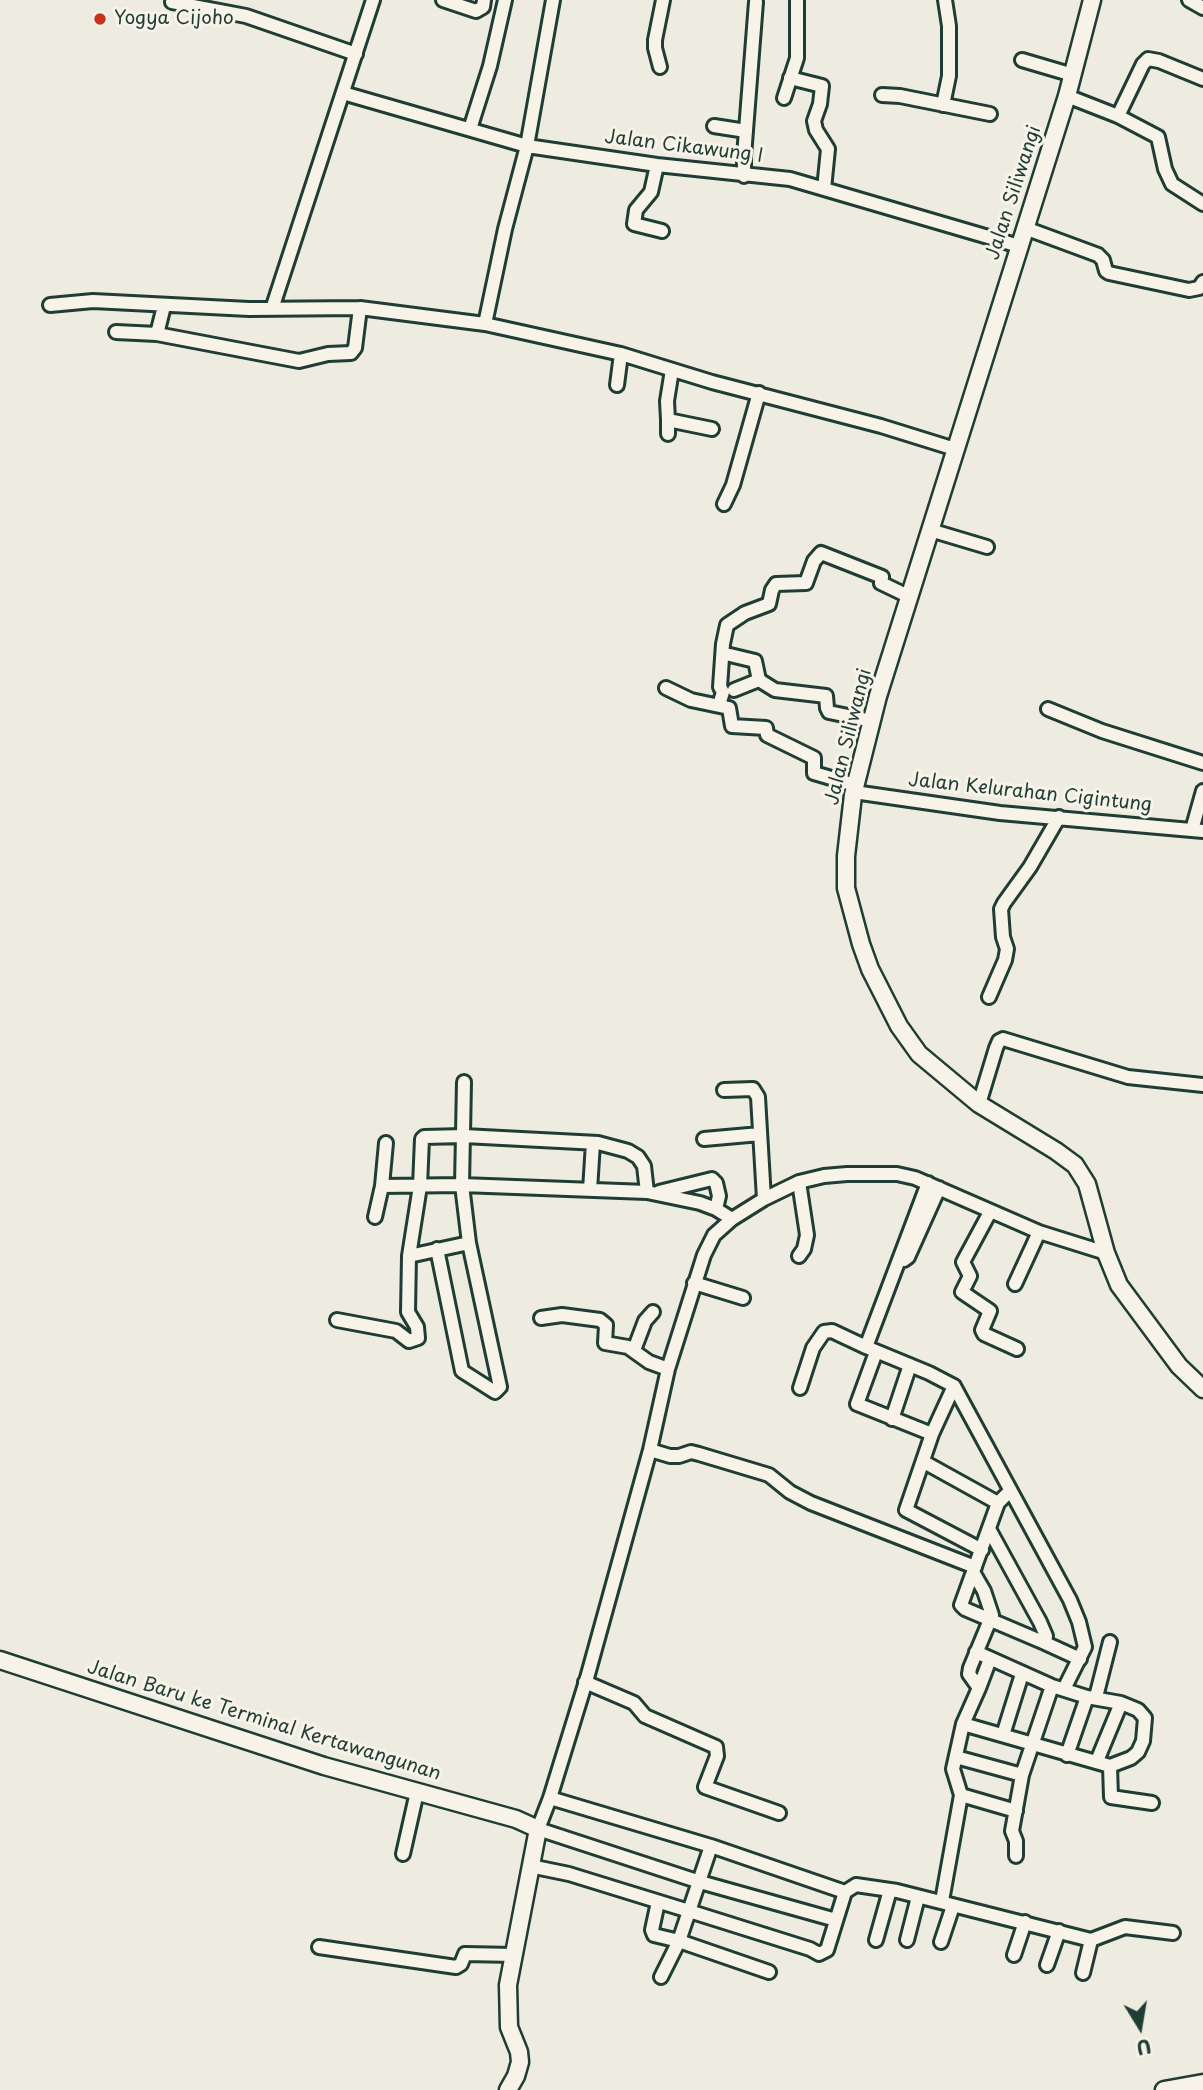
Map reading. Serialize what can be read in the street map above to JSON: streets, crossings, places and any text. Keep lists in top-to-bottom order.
{
  "streets": {
    "main road": ["Jalan Siliwangi", "Jalan Baru ke Terminal Kertawangunan"],
    "street": ["Jalan Cikawung I", "Jalan Kelurahan Cigintung"]
  },
  "crossings": [
    ["Jalan Cikawung I", "Jalan Siliwangi"],
    ["Jalan Siliwangi", "Jalan Kelurahan Cigintung"]
  ],
  "places": ["Yogya Cijoho"],
  "north": "bottom"
}
